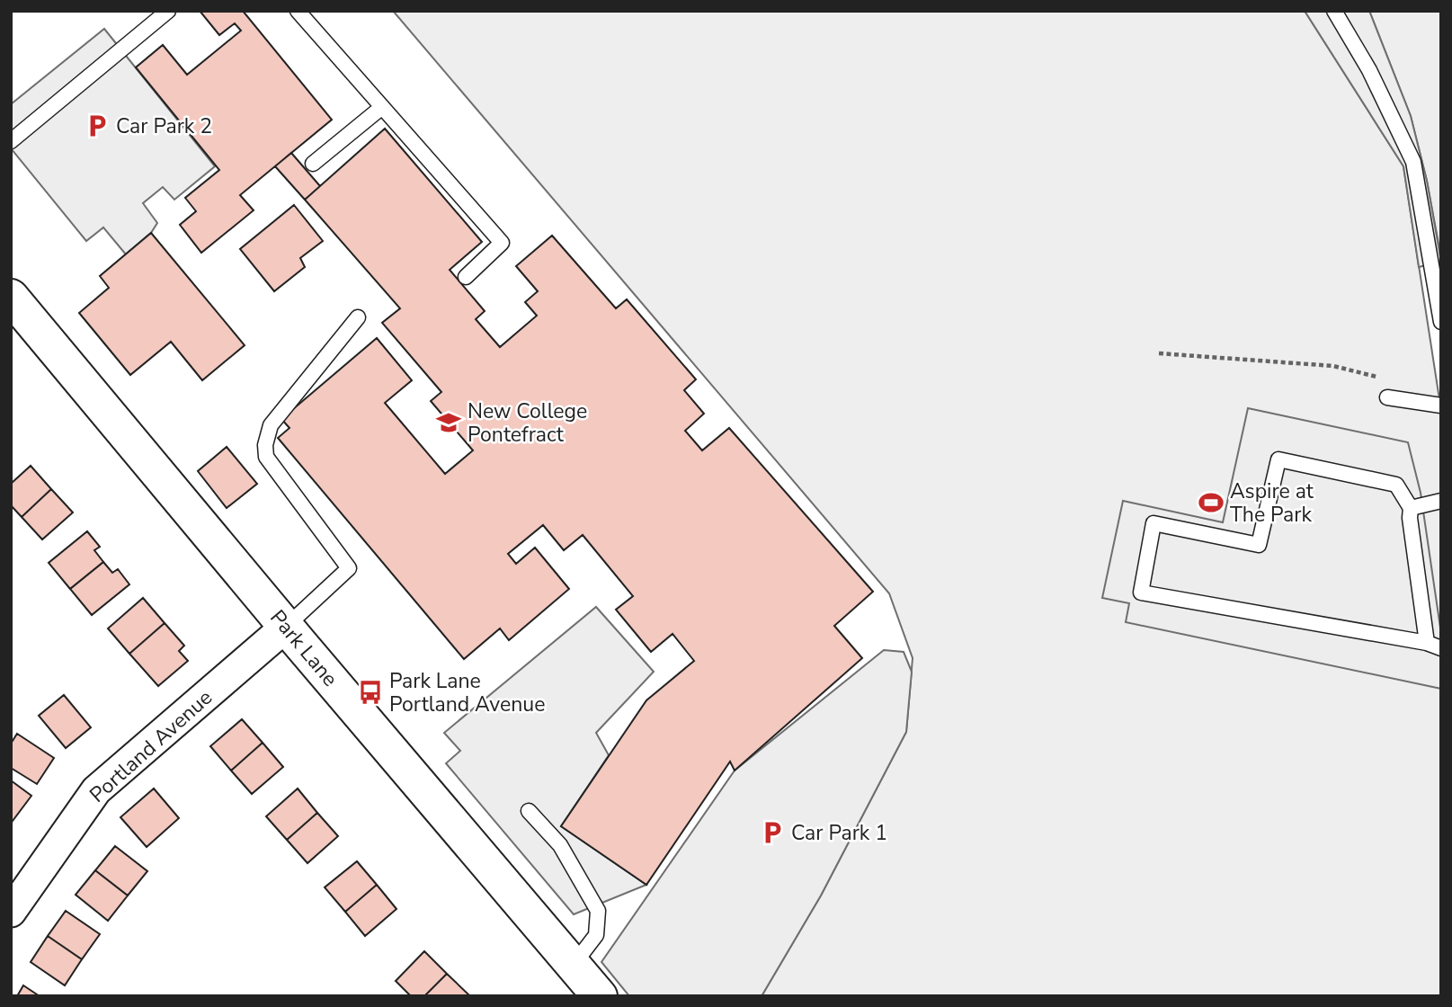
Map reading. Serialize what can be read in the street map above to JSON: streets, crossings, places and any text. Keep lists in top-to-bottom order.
{
  "streets": {
    "main road": ["Park Lane"],
    "street": ["Portland Avenue"]
  },
  "crossings": [
    ["Park Lane", "Portland Avenue"]
  ],
  "places": {
    "parking": ["Car Park 2", "Car Park 1"],
    "school or university": ["New College Pontefract"],
    "sports": ["Aspire at The Park"],
    "bus stop": ["Park Lane Portland Avenue"]
  }
}
